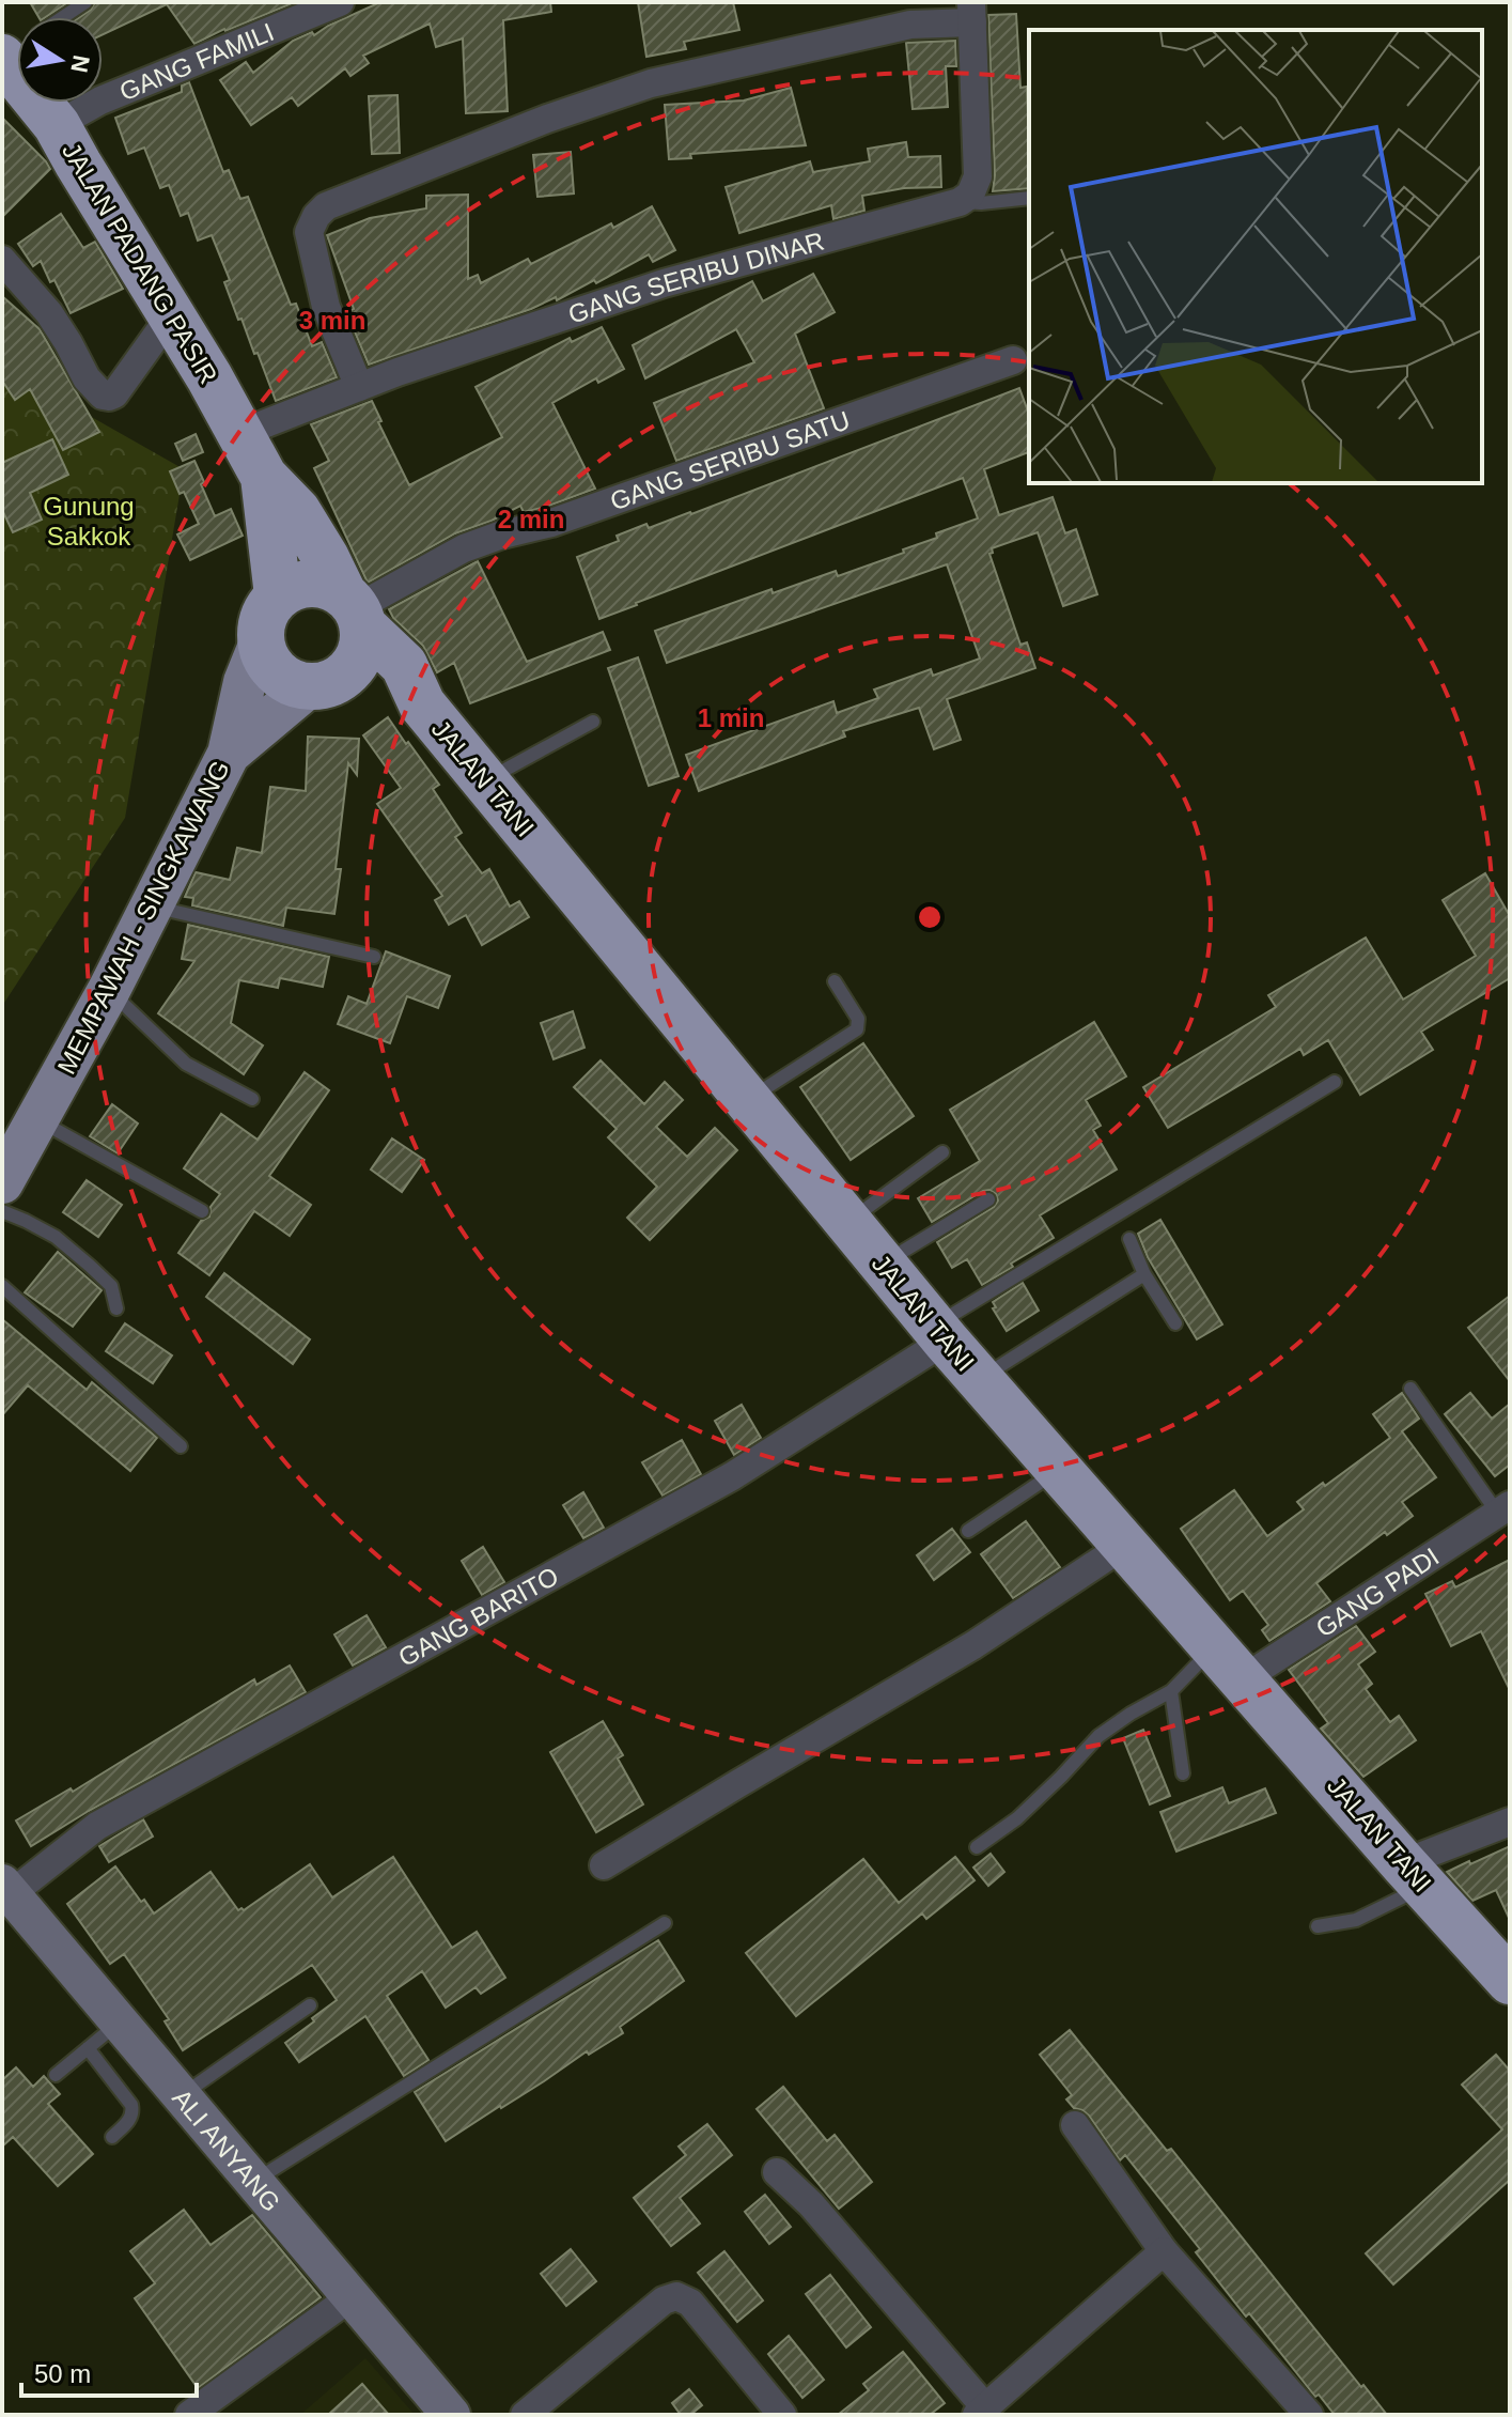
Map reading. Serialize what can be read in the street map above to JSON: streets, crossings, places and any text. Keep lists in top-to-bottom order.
{
  "streets": {
    "highway": ["JALAN PADANG PASIR", "JALAN TANI"],
    "main road": ["MEMPAWAH - SINGKAWANG"],
    "street": [
      "GANG FAMILI",
      "GANG SERIBU DINAR",
      "GANG SERIBU SATU",
      "GANG PADI",
      "GANG BARITO",
      "ALI ANYANG"
    ]
  },
  "crossings": [
    ["GANG FAMILI", "JALAN PADANG PASIR"],
    ["JALAN PADANG PASIR", "GANG SERIBU DINAR"],
    ["GANG SERIBU SATU", "JALAN TANI"],
    ["GANG SERIBU SATU", "MEMPAWAH - SINGKAWANG"],
    ["JALAN TANI", "MEMPAWAH - SINGKAWANG"],
    ["JALAN TANI", "GANG PADI"],
    ["JALAN TANI", "GANG BARITO"],
    ["GANG BARITO", "ALI ANYANG"]
  ],
  "parks": ["Gunung Sakkok"],
  "scale_bar": "50 m",
  "north": "right",
  "rings": ["3 min", "2 min", "1 min"]
}
